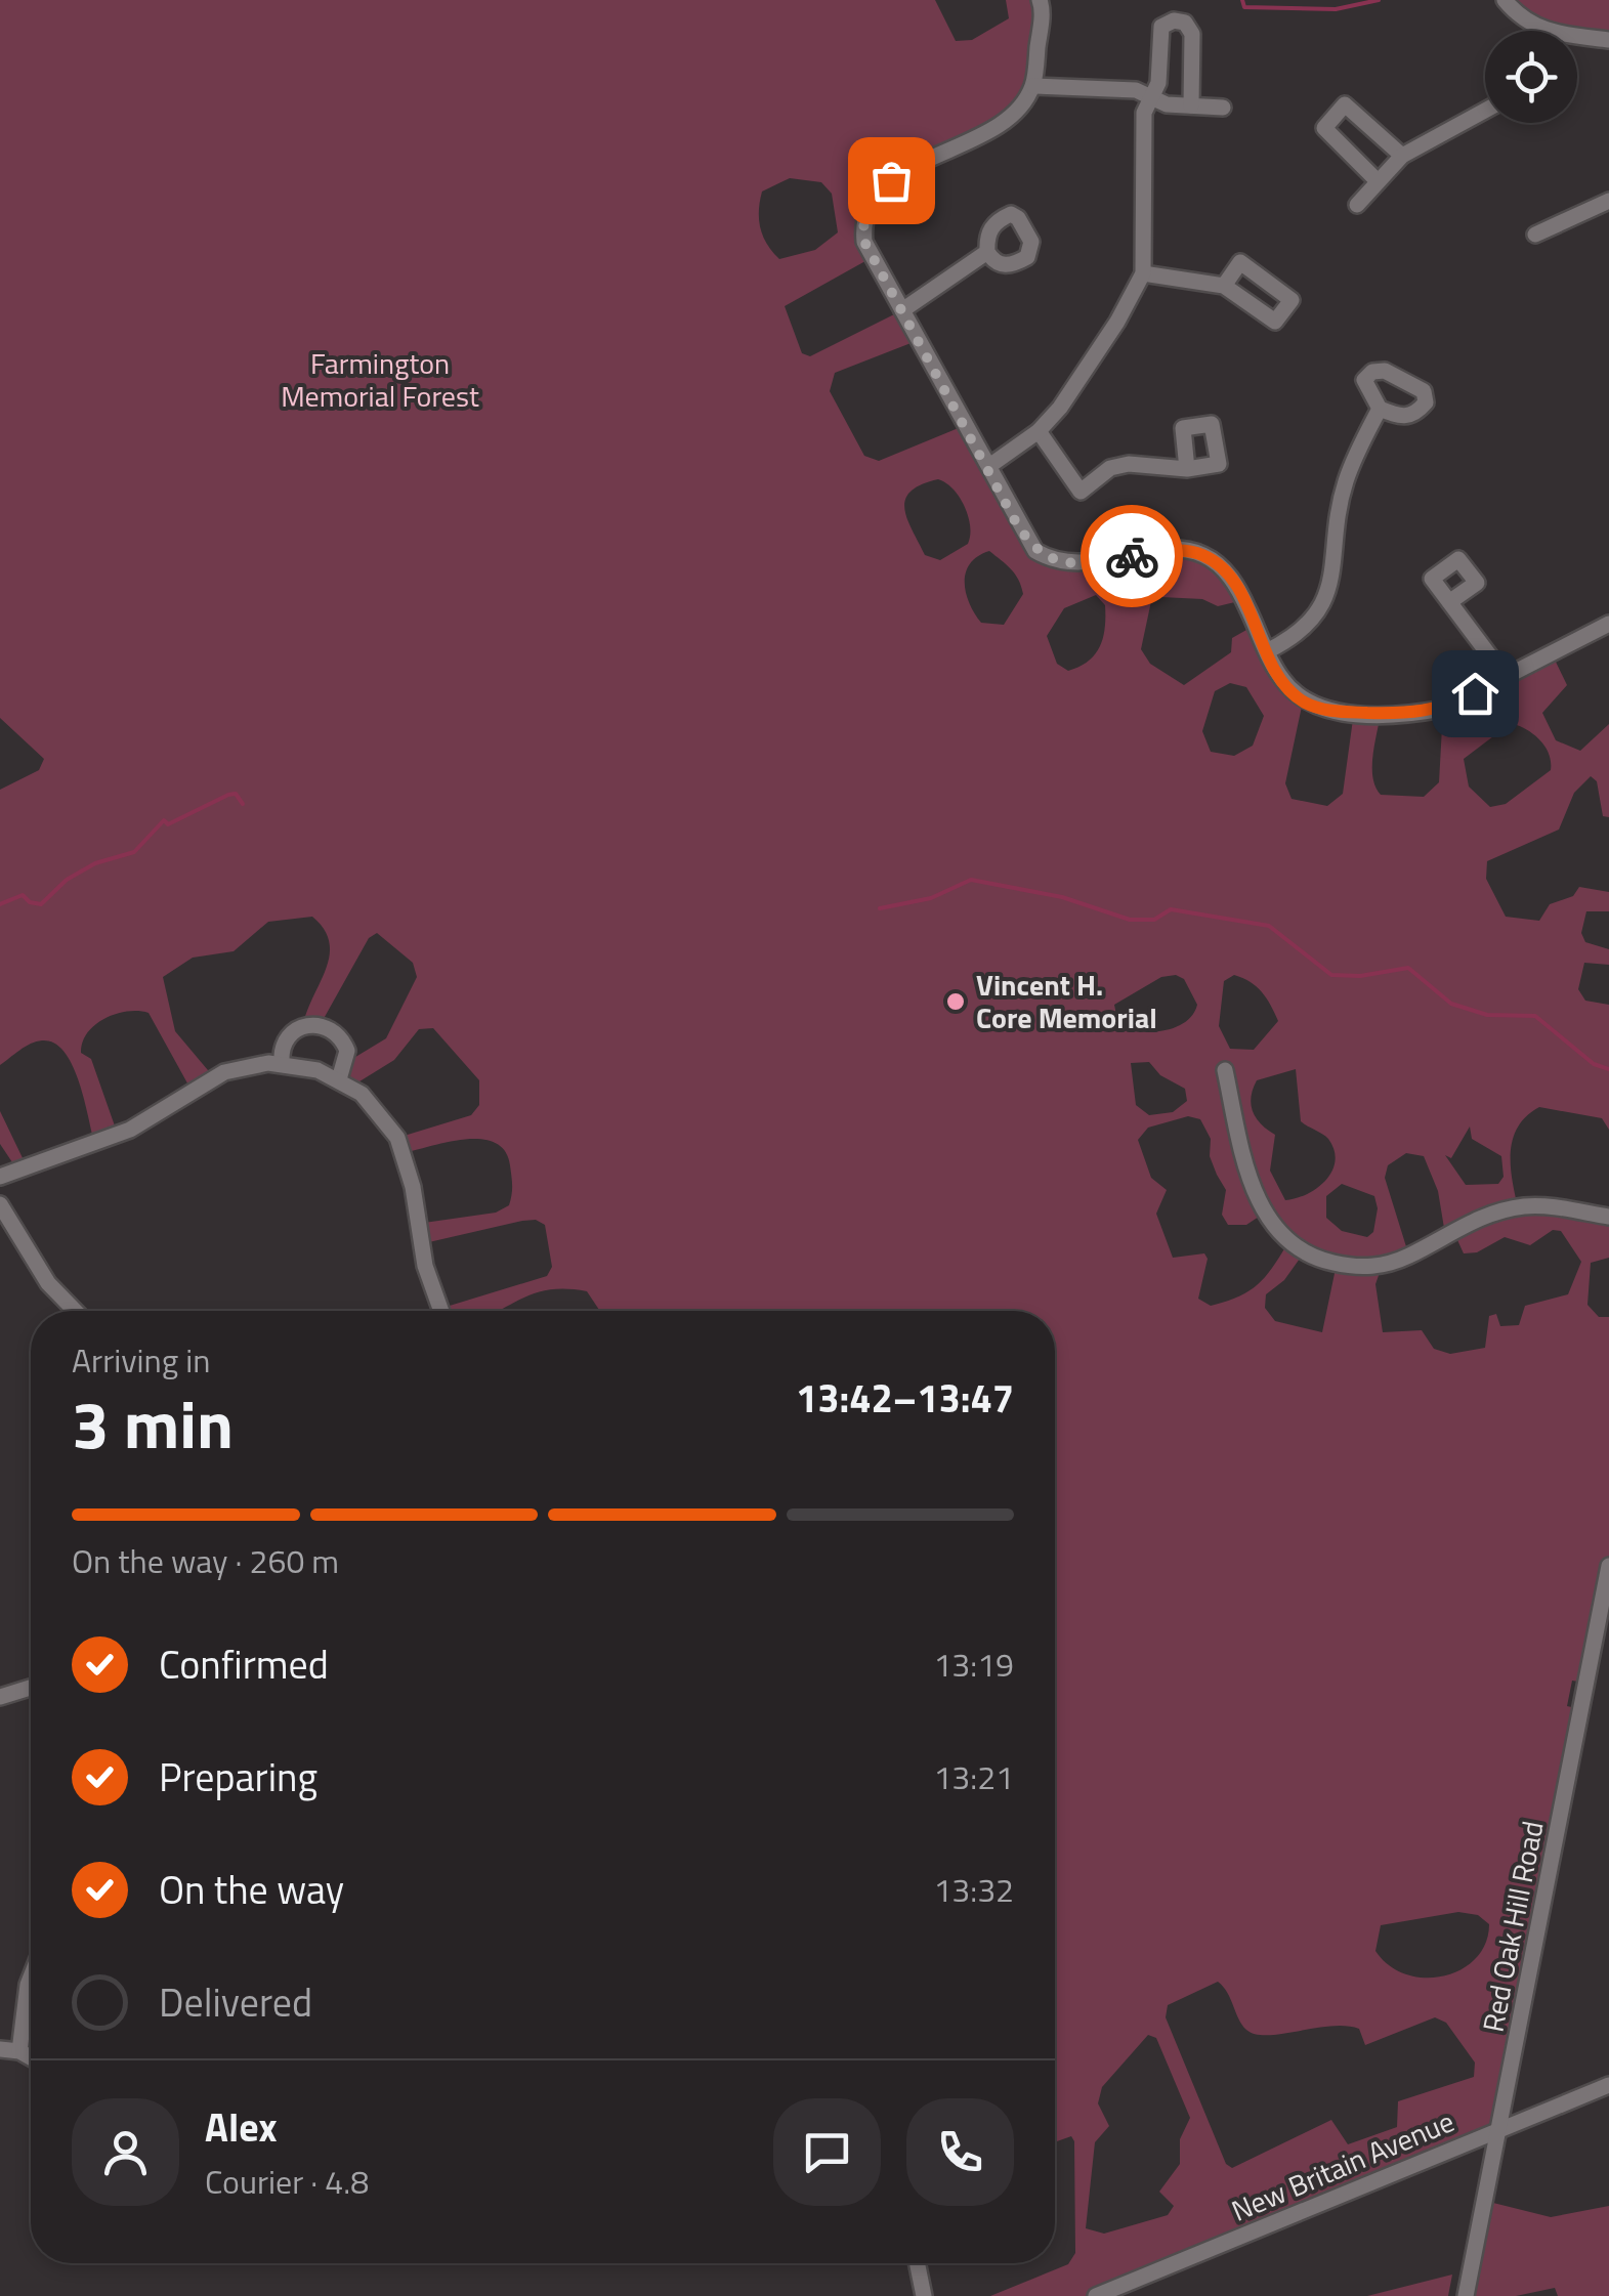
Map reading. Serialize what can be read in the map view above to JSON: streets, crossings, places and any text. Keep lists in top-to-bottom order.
{
  "streets": {
    "street": ["Red Oak Hill Road", "New Britain Avenue"]
  },
  "crossings": [
    ["Red Oak Hill Road", "New Britain Avenue"]
  ],
  "parks": ["Farmington Memorial Forest"],
  "places": ["Vincent H. Core Memorial"],
  "page": {
    "heading": ["3 min", "Arriving in", "13:42–13:47"],
    "panel": ["Alex", "Courier · 4.8"],
    "bar": "On the way · 260 m",
    "list": [
      ["Confirmed", "13:19"],
      ["Preparing", "13:21"],
      ["On the way", "13:32"],
      "Delivered"
    ]
  }
}
